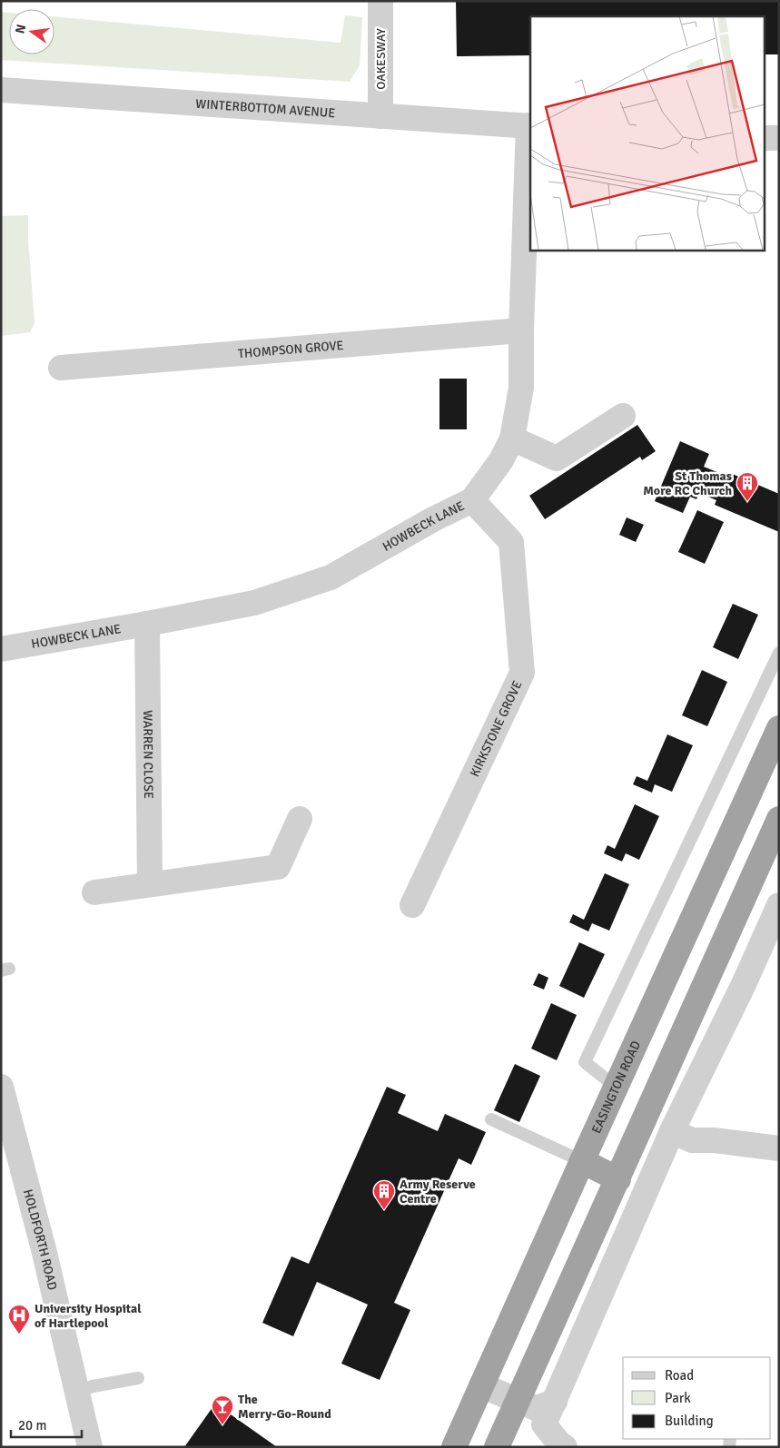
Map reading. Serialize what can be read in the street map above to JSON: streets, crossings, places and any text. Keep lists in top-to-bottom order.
{
  "streets": {
    "highway": ["EASINGTON ROAD"],
    "street": [
      "OAKESWAY",
      "WINTERBOTTOM AVENUE",
      "THOMPSON GROVE",
      "HOWBECK LANE",
      "KIRKSTONE GROVE",
      "WARREN CLOSE",
      "HOLDFORTH ROAD"
    ]
  },
  "crossings": [
    ["OAKESWAY", "WINTERBOTTOM AVENUE"],
    ["WINTERBOTTOM AVENUE", "HOWBECK LANE"],
    ["THOMPSON GROVE", "HOWBECK LANE"],
    ["HOWBECK LANE", "KIRKSTONE GROVE"],
    ["HOWBECK LANE", "WARREN CLOSE"]
  ],
  "places": {
    "building": ["St Thomas More RC Church", "Army Reserve Centre"],
    "hospital": ["University Hospital of Hartlepool"],
    "bar": ["The Merry-Go-Round"]
  },
  "legend": ["Road", "Park", "Building"],
  "scale_bar": "20 m",
  "north": "left"
}
